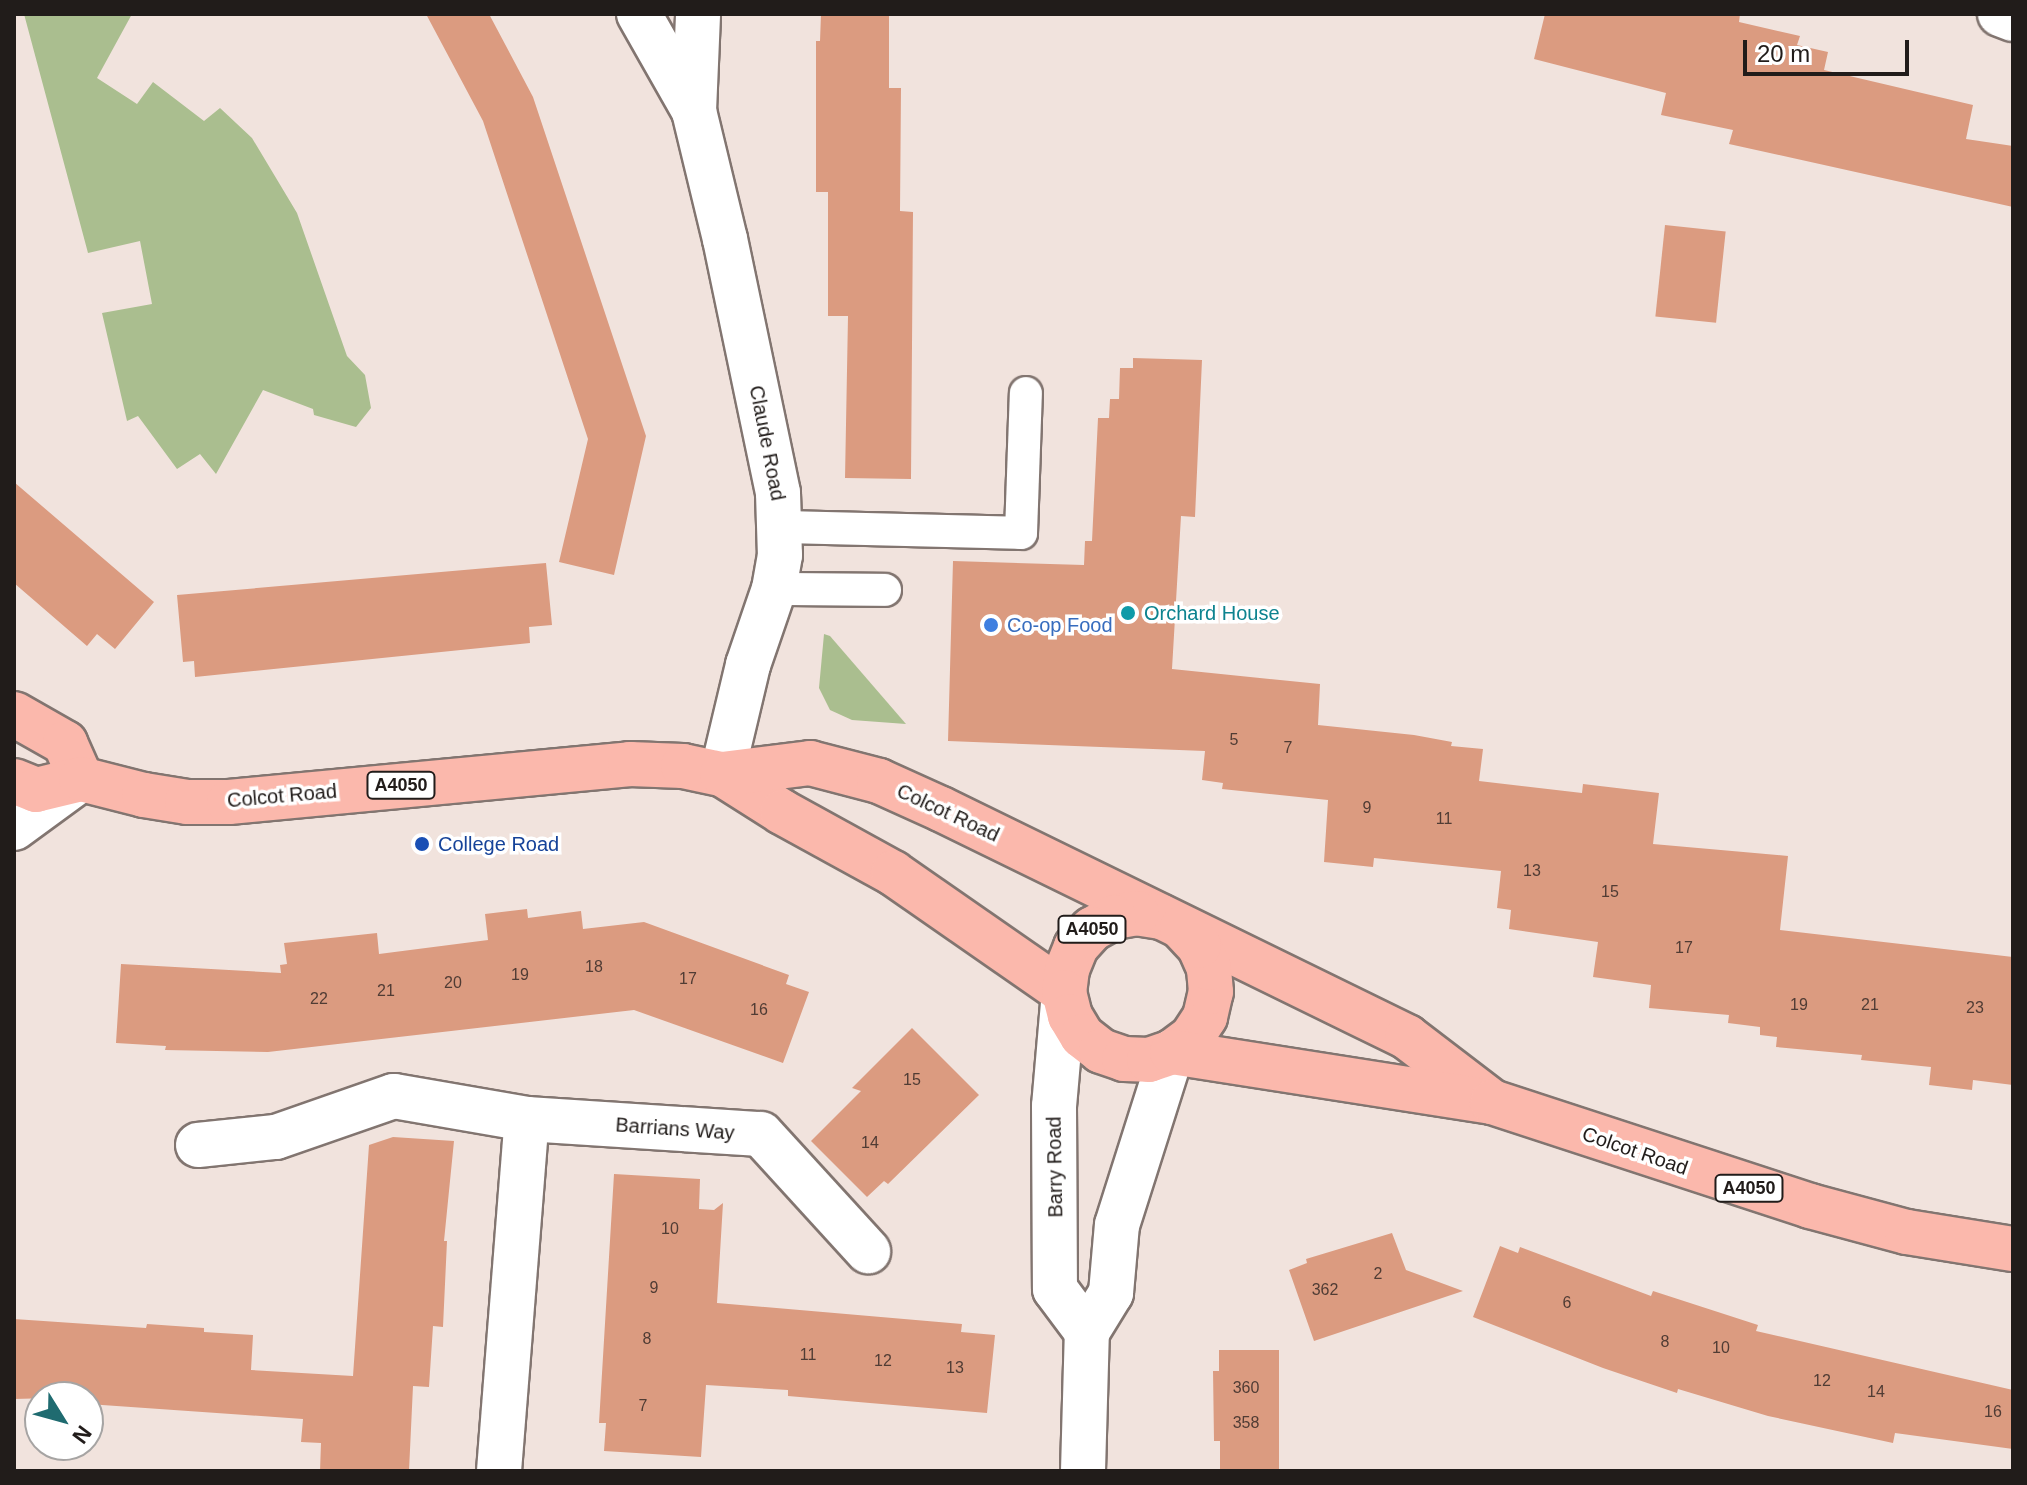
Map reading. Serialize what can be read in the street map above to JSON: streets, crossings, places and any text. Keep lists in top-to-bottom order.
{
  "streets": {
    "main road": ["A4050", "Colcot Road"],
    "street": ["Claude Road", "Barrians Way", "Barry Road"]
  },
  "crossings": [
    ["Claude Road", "Colcot Road"],
    ["A4050", "Colcot Road"],
    ["Colcot Road", "Barry Road"]
  ],
  "places": ["Orchard House", "Co-op Food", "College Road"],
  "house_numbers": [
    "5",
    "7",
    "9",
    "11",
    "13",
    "15",
    "17",
    "18",
    "19",
    "17",
    "20",
    "21",
    "22",
    "19",
    "21",
    "23",
    "16",
    "15",
    "14",
    "10",
    "2",
    "9",
    "362",
    "6",
    "8",
    "8",
    "10",
    "11",
    "12",
    "13",
    "12",
    "360",
    "14",
    "7",
    "16",
    "358"
  ],
  "scale_bar": "20 m",
  "north": "bottom right"
}
